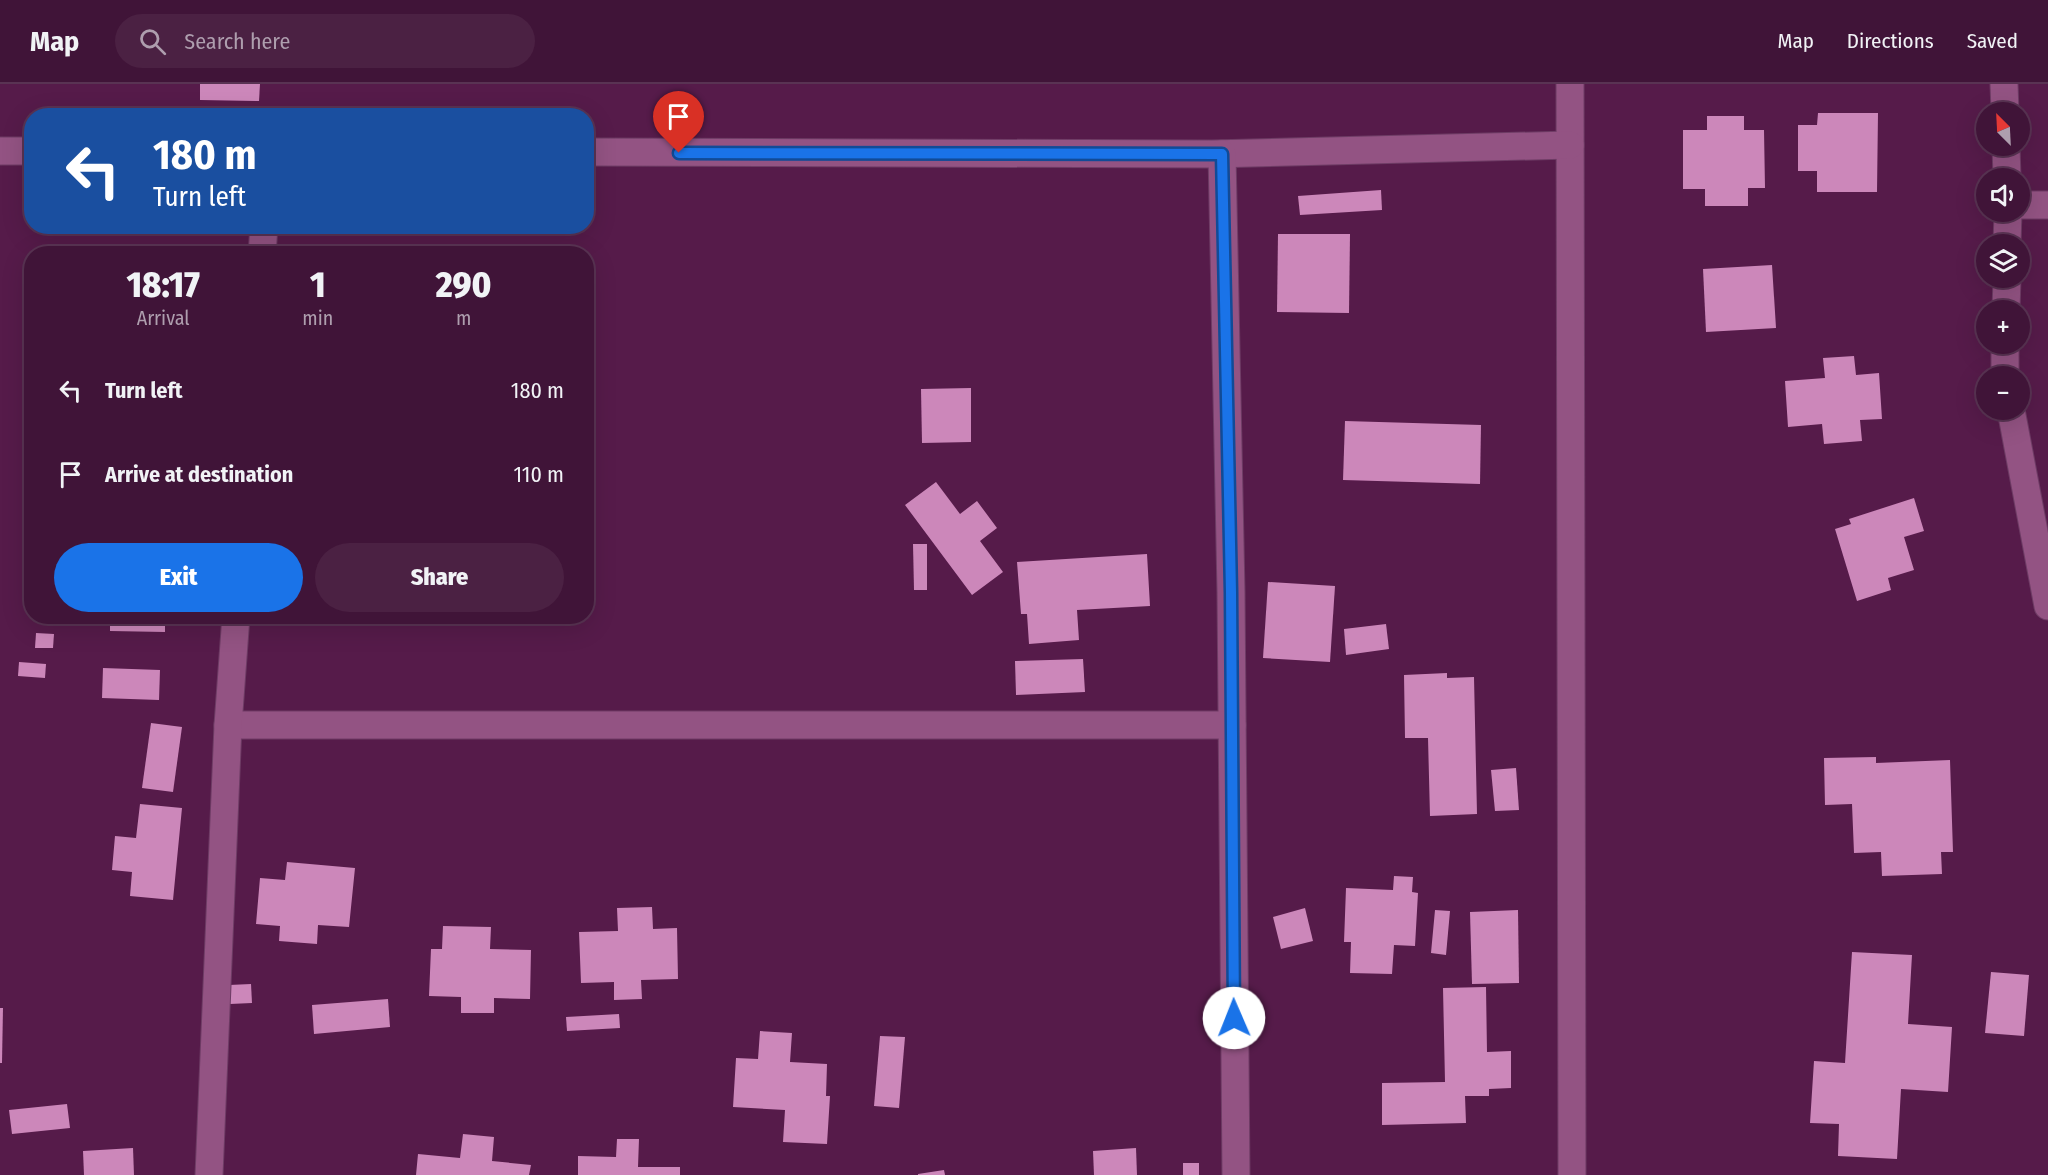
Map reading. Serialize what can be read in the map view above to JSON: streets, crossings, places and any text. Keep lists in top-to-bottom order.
{
  "north": "top left",
  "page": {
    "header": "Map",
    "search": "Search here",
    "nav": ["Map", "Directions", "Saved"],
    "map_buttons": ["+", "−"],
    "turn": ["180 m", "Turn left"],
    "eta": [
      "18:17",
      "Arrival",
      "1",
      "min",
      "290",
      "m"
    ],
    "list": [
      {
        "name": "Turn left",
        "value": "180 m"
      },
      {
        "name": "Arrive at destination",
        "value": "110 m"
      }
    ],
    "buttons": ["Exit", "Share"]
  }
}
